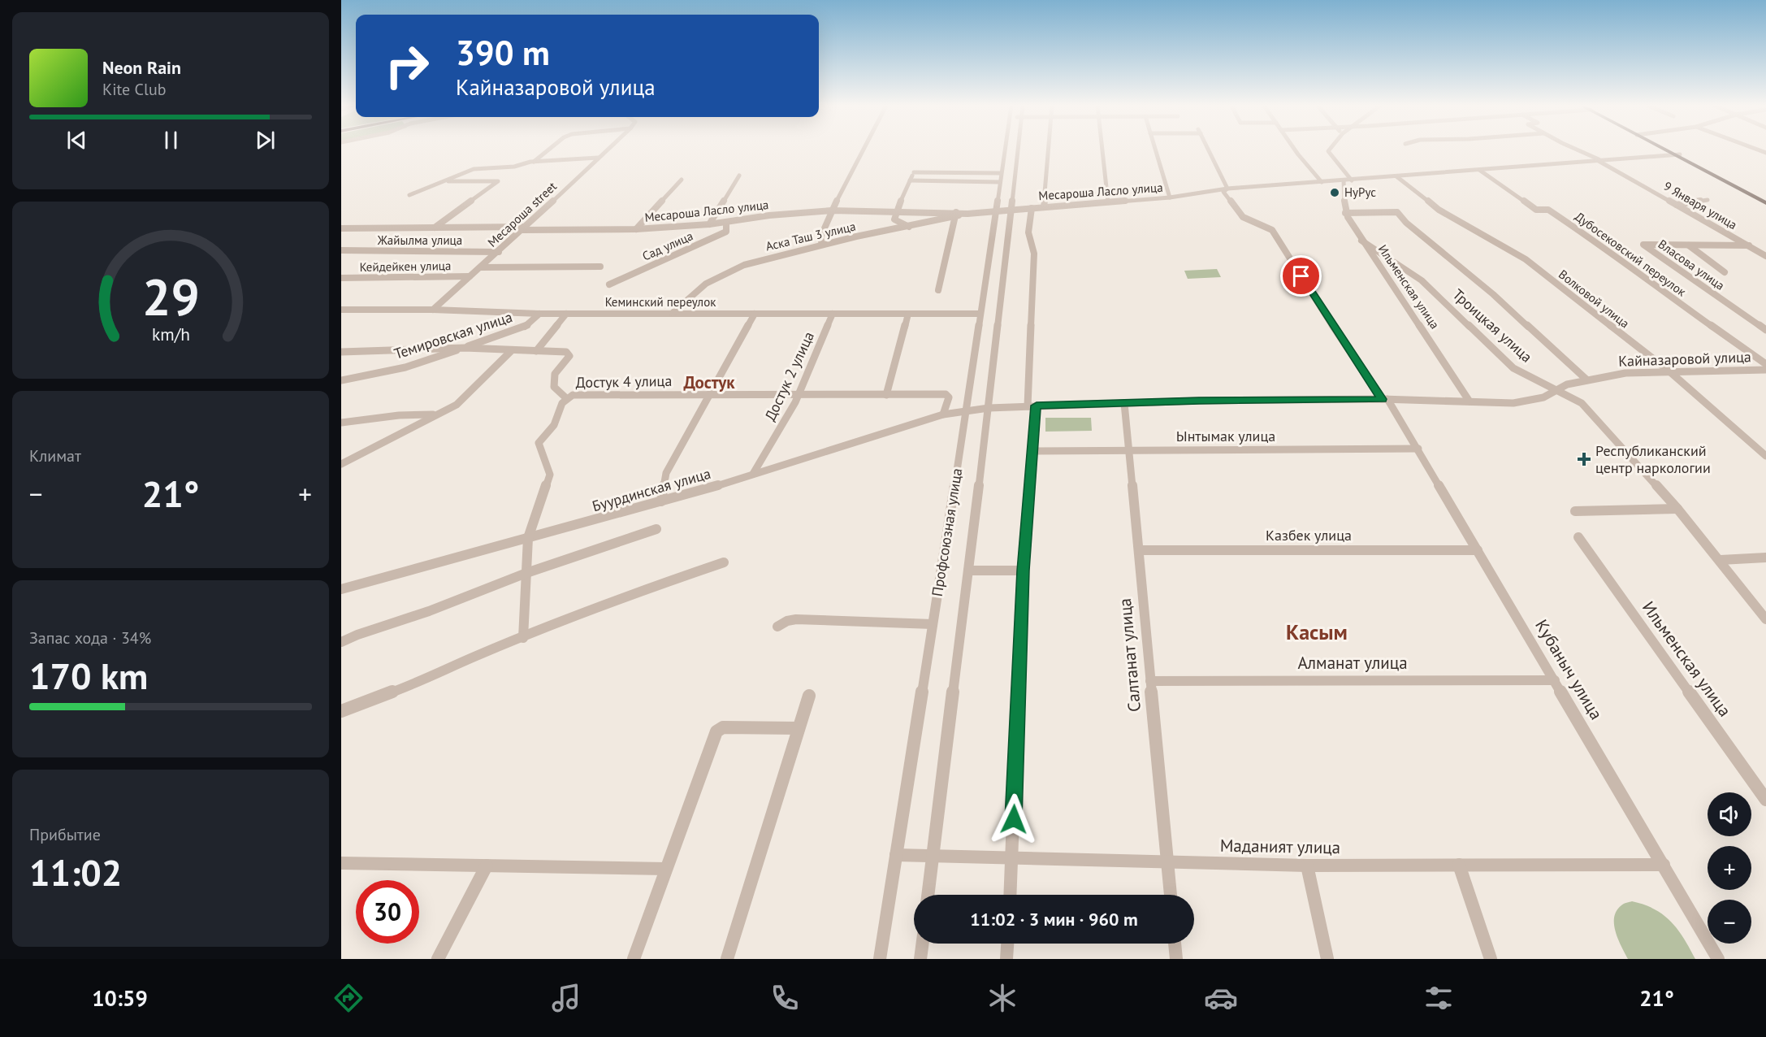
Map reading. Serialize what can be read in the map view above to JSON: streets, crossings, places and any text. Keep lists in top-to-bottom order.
{
  "streets": {
    "street": [
      "Месароша Ласло улица",
      "9 Января улица",
      "Месароша street",
      "Аска Таш 3 улица",
      "Жайылма улица",
      "Сад улица",
      "Дубосековский переулок",
      "Власова улица",
      "Кейдейкен улица",
      "Ильменская улица",
      "Волковой улица",
      "Кеминский переулок",
      "Троицкая улица",
      "Темировская улица",
      "Кайназаровой улица",
      "Достук 2 улица",
      "Достук 4 улица",
      "Ынтымак улица",
      "Буурдинская улица",
      "Профсоюзная улица",
      "Казбек улица",
      "Салтанат улица",
      "Алманат улица",
      "Кубаныч улица",
      "Маданият улица"
    ]
  },
  "crossings": [
    ["Месароша Ласло улица", "9 Января улица"],
    ["Месароша Ласло улица", "Месароша street"],
    ["Месароша Ласло улица", "Аска Таш 3 улица"],
    ["Месароша Ласло улица", "Сад улица"],
    ["Месароша Ласло улица", "Дубосековский переулок"],
    ["Месароша Ласло улица", "Ильменская улица"],
    ["Месароша Ласло улица", "Волковой улица"],
    ["Месароша Ласло улица", "Профсоюзная улица"],
    ["Месароша Ласло улица", "Кубаныч улица"],
    ["9 Января улица", "Власова улица"],
    ["Месароша street", "Жайылма улица"],
    ["Месароша street", "Кейдейкен улица"],
    ["Месароша street", "Кеминский переулок"],
    ["Аска Таш 3 улица", "Кеминский переулок"],
    ["Ильменская улица", "Троицкая улица"],
    ["Ильменская улица", "Кайназаровой улица"],
    ["Волковой улица", "Кайназаровой улица"],
    ["Кеминский переулок", "Темировская улица"],
    ["Кеминский переулок", "Достук 2 улица"],
    ["Кеминский переулок", "Профсоюзная улица"],
    ["Троицкая улица", "Кайназаровой улица"],
    ["Кайназаровой улица", "Буурдинская улица"],
    ["Кайназаровой улица", "Профсоюзная улица"],
    ["Кайназаровой улица", "Салтанат улица"],
    ["Кайназаровой улица", "Кубаныч улица"],
    ["Достук 2 улица", "Достук 4 улица"],
    ["Достук 2 улица", "Буурдинская улица"],
    ["Достук 4 улица", "Буурдинская улица"],
    ["Ынтымак улица", "Салтанат улица"],
    ["Ынтымак улица", "Кубаныч улица"],
    ["Буурдинская улица", "Профсоюзная улица"],
    ["Профсоюзная улица", "Маданият улица"],
    ["Казбек улица", "Салтанат улица"],
    ["Казбек улица", "Кубаныч улица"],
    ["Салтанат улица", "Алманат улица"],
    ["Салтанат улица", "Маданият улица"],
    ["Алманат улица", "Кубаныч улица"],
    ["Кубаныч улица", "Маданият улица"]
  ],
  "districts": ["Достук", "Касым"],
  "places": {
    "other": ["НуРус"],
    "health": ["Республиканский центр наркологии"]
  },
  "page": {
    "turn": ["390 m", "Кайназаровой улица"],
    "song": ["Neon Rain", "Kite Club"],
    "tile": [
      "Климат",
      ["Запас хода · 34%", "170 km"],
      ["Прибытие", "11:02"]
    ],
    "heat": ["−", "21°", "+"],
    "map_buttons": ["+", "−"],
    "limit": "30",
    "trip": "11:02 · 3 мин · 960 m",
    "tabs": ["10:59", "21°"],
    "gauge": ["29", "km/h"]
  }
}
